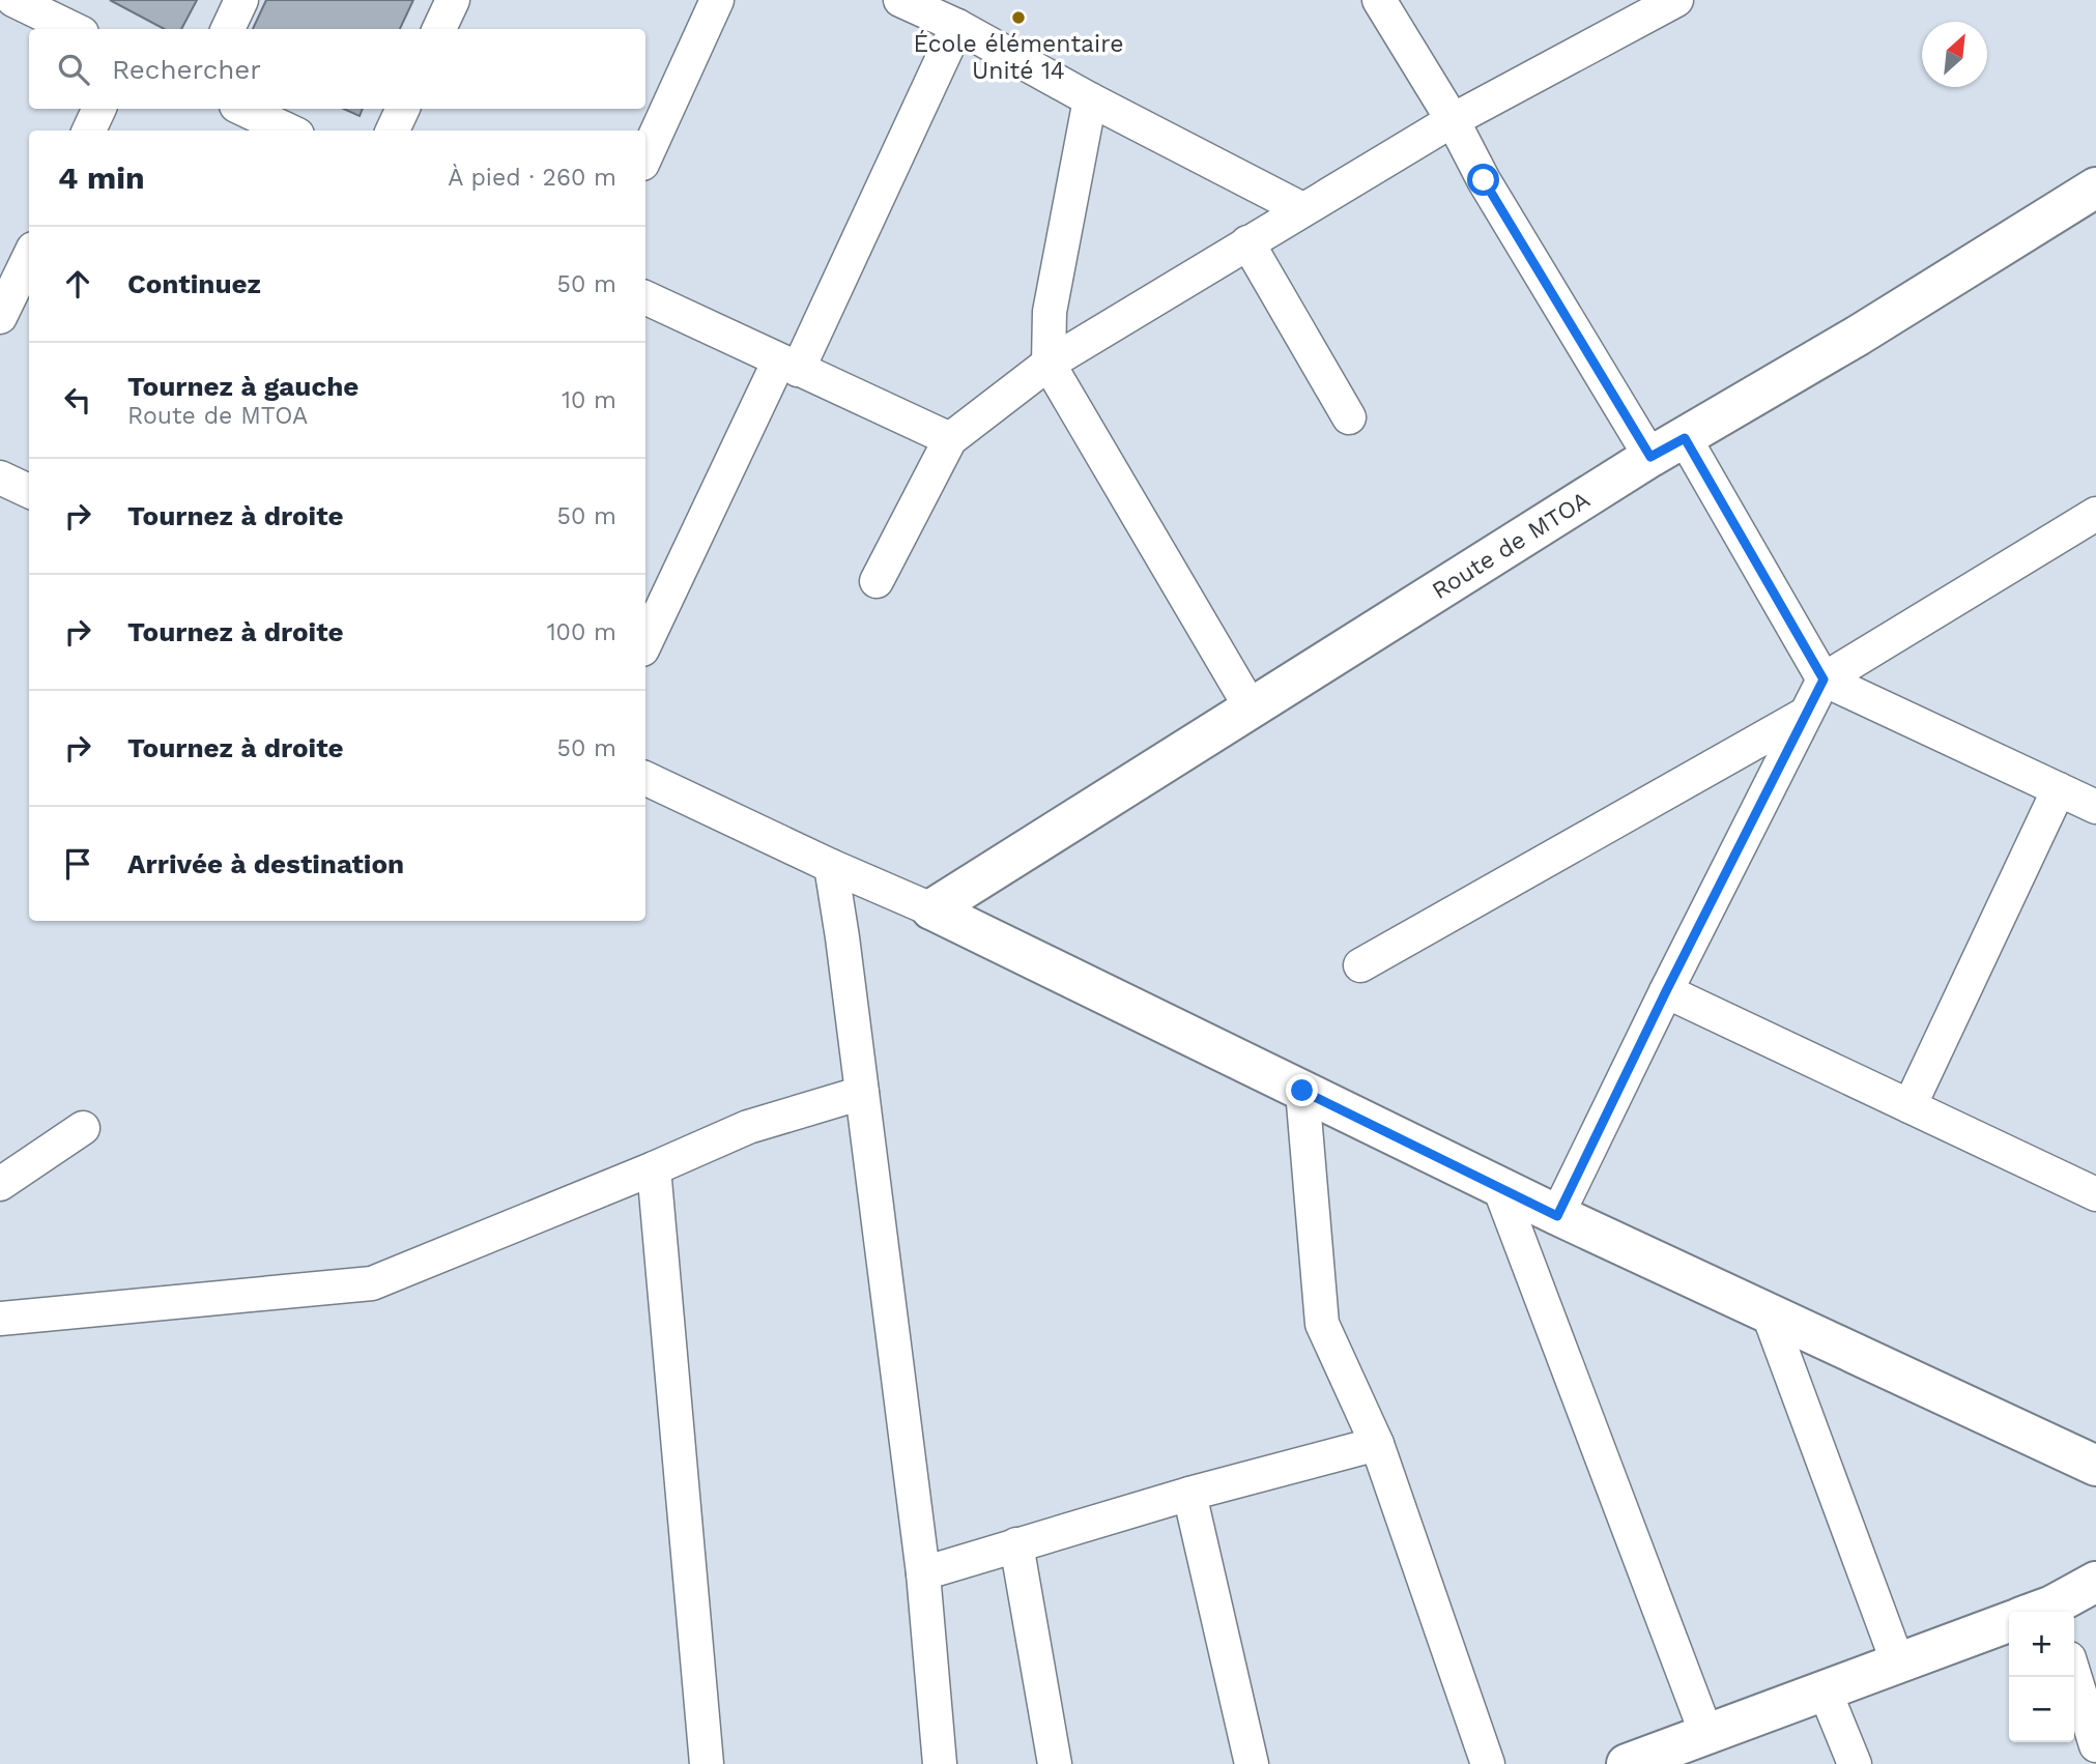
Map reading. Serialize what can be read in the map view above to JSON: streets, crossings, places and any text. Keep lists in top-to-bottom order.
{
  "streets": {
    "street": ["Route de MTOA"]
  },
  "places": ["École élémentaire Unité 14"],
  "north": "top right",
  "page": {
    "search": "Rechercher",
    "heading": ["4 min", "À pied · 260 m"],
    "list": [
      ["Continuez", "50 m"],
      ["Tournez à gauche", "Route de MTOA", "10 m"],
      ["Tournez à droite", "50 m"],
      ["Tournez à droite", "100 m"],
      ["Tournez à droite", "50 m"],
      "Arrivée à destination"
    ],
    "map_buttons": ["+", "−"]
  }
}
